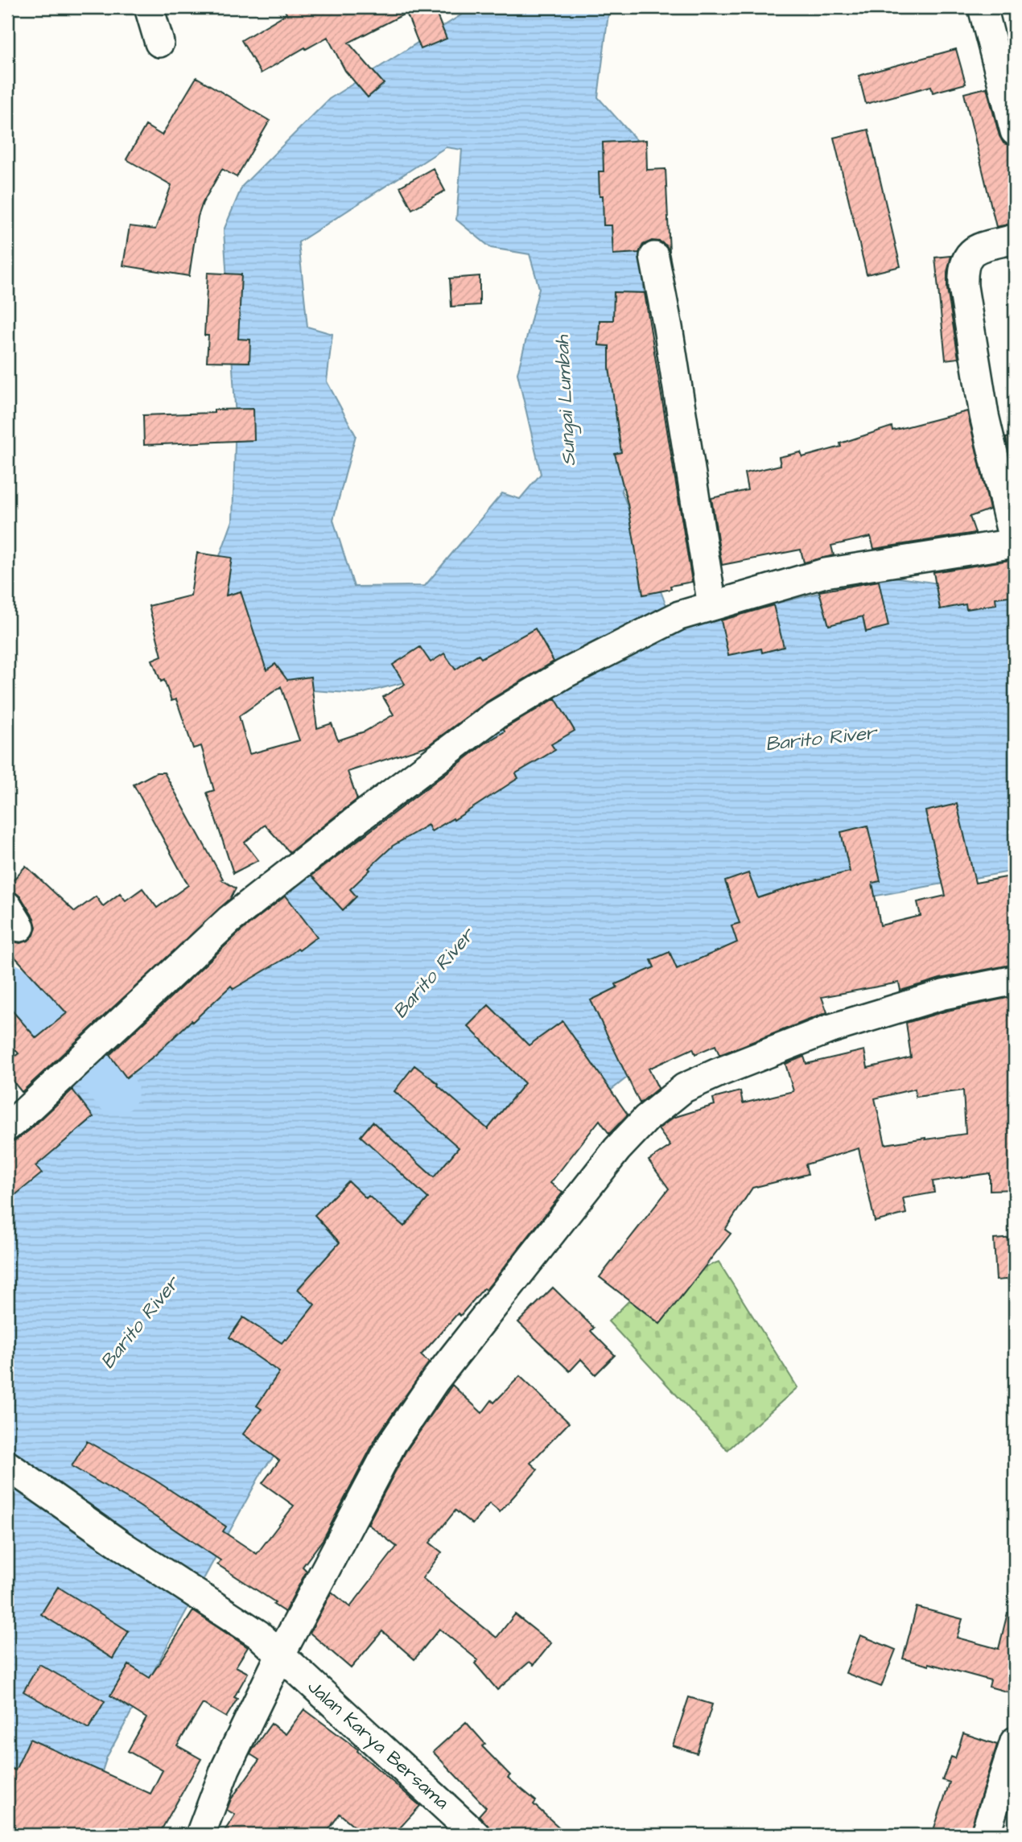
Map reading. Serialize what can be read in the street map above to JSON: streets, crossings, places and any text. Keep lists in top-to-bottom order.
{
  "streets": {
    "street": ["Jalan Karya Bersama"]
  },
  "water": ["Sungai Lumbah", "Barito River"]
}
